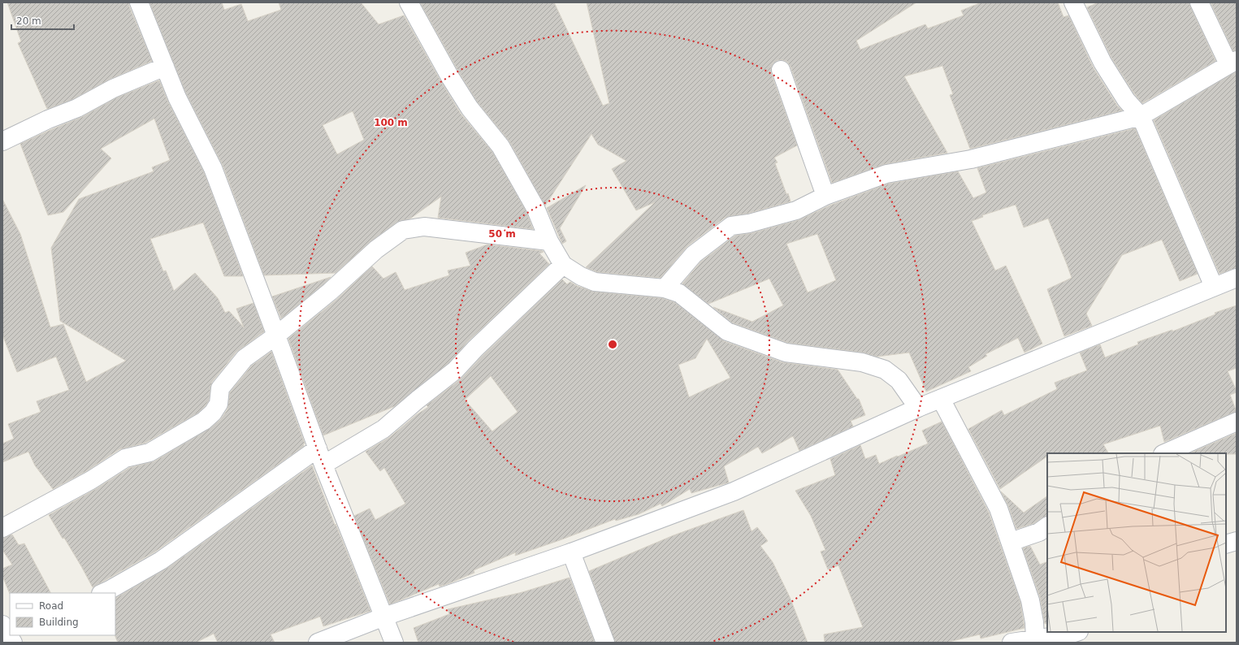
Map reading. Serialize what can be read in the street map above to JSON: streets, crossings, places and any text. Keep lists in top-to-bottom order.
{
  "legend": ["Road", "Building"],
  "scale_bar": "20 m",
  "rings": ["100 m", "50 m"]
}
